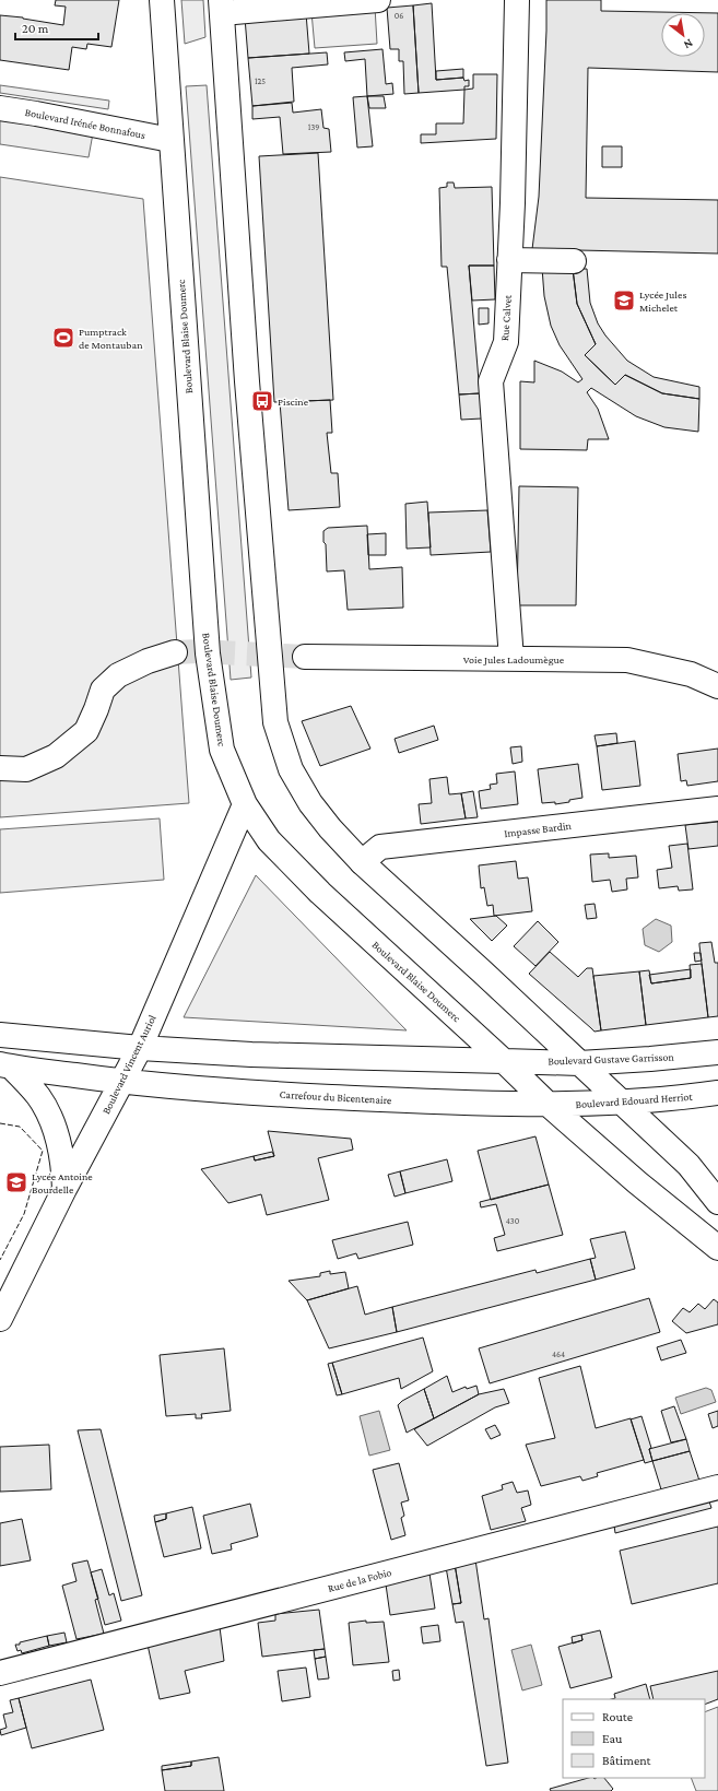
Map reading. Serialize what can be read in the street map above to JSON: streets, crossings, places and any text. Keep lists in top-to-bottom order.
{
  "streets": {
    "main road": [
      "Boulevard Irénée Bonnafous",
      "Rue Calvet",
      "Boulevard Blaise Doumerc",
      "Voie Jules Ladoumègue",
      "Impasse Bardin",
      "Boulevard Gustave Garrisson",
      "Boulevard Vincent Auriol",
      "Carrefour du Bicentenaire",
      "Boulevard Edouard Herriot",
      "Rue de la Fobio"
    ]
  },
  "crossings": [
    ["Boulevard Irénée Bonnafous", "Boulevard Blaise Doumerc"],
    ["Rue Calvet", "Voie Jules Ladoumègue"],
    ["Boulevard Blaise Doumerc", "Boulevard Gustave Garrisson"],
    ["Boulevard Blaise Doumerc", "Boulevard Vincent Auriol"],
    ["Boulevard Blaise Doumerc", "Carrefour du Bicentenaire"],
    ["Boulevard Blaise Doumerc", "Boulevard Edouard Herriot"],
    ["Boulevard Vincent Auriol", "Carrefour du Bicentenaire"],
    ["Carrefour du Bicentenaire", "Boulevard Edouard Herriot"]
  ],
  "places": {
    "school or university": ["Lycée Jules Michelet", "Lycée Antoine Bourdelle"],
    "sports": ["Pumptrack de Montauban"],
    "bus stop": ["Piscine"]
  },
  "house_numbers": [
    "06",
    "125",
    "139",
    "430",
    "464"
  ],
  "legend": ["Route", "Eau", "Bâtiment"],
  "scale_bar": "20 m",
  "north": "bottom right"
}
